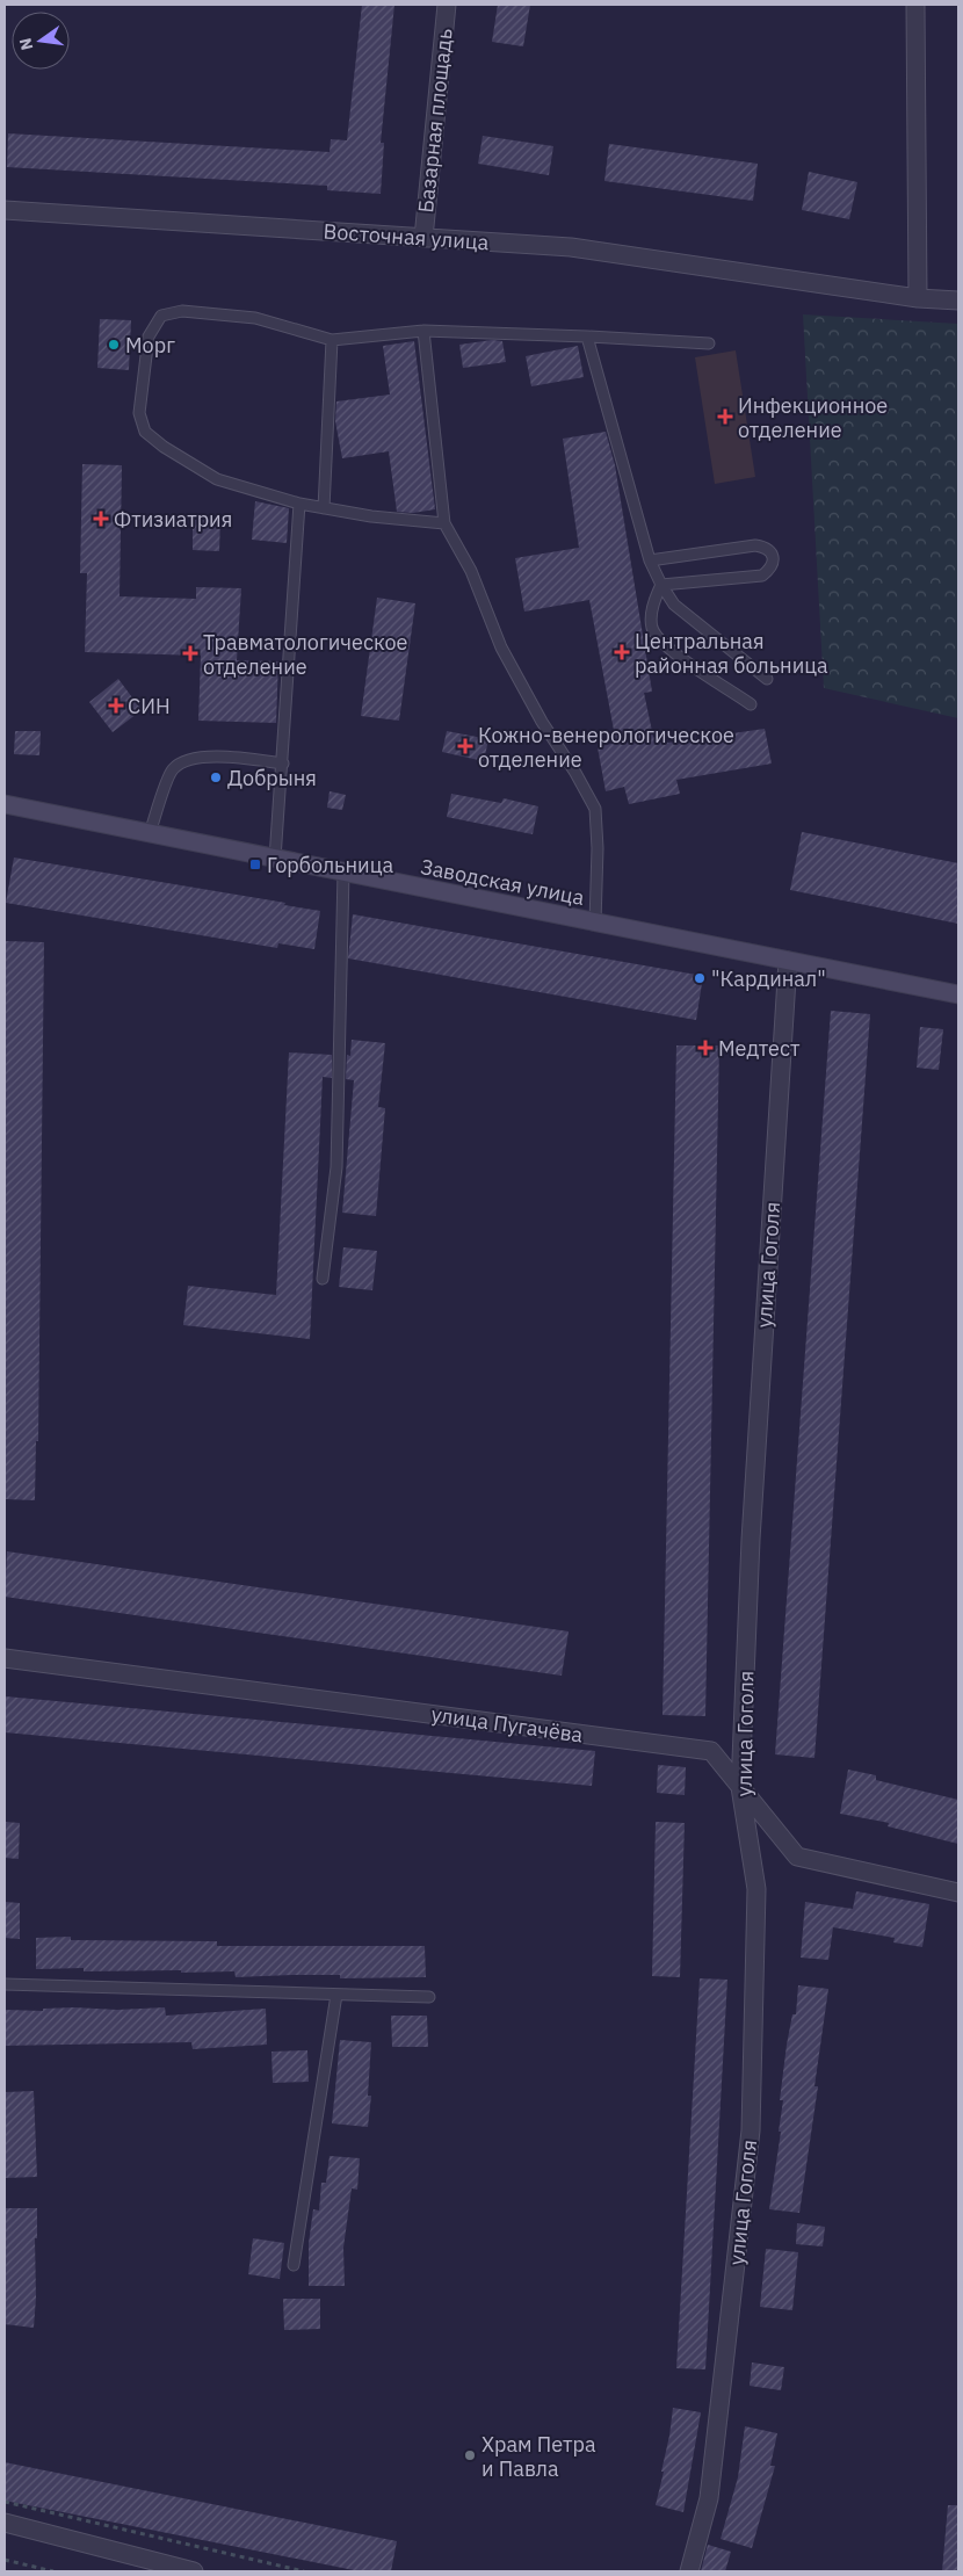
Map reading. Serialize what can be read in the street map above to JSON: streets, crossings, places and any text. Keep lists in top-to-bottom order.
{
  "streets": {
    "street": [
      "Базарная площадь",
      "Восточная улица",
      "Заводская улица",
      "улица Гоголя",
      "улица Пугачёва"
    ]
  },
  "crossings": [
    ["Базарная площадь", "Восточная улица"],
    ["Заводская улица", "улица Гоголя"],
    ["улица Гоголя", "улица Пугачёва"]
  ],
  "places": {
    "other": [
      "Морг",
      "Добрыня",
      "\"Кардинал\"",
      "Храм Петра и Павла"
    ],
    "health": [
      "Инфекционное отделение",
      "Фтизиатрия",
      "Центральная районная больница",
      "Травматологическое отделение",
      "СИН",
      "Кожно-венерологическое отделение",
      "Медтест"
    ],
    "transit": ["Горбольница"]
  },
  "north": "left"
}
